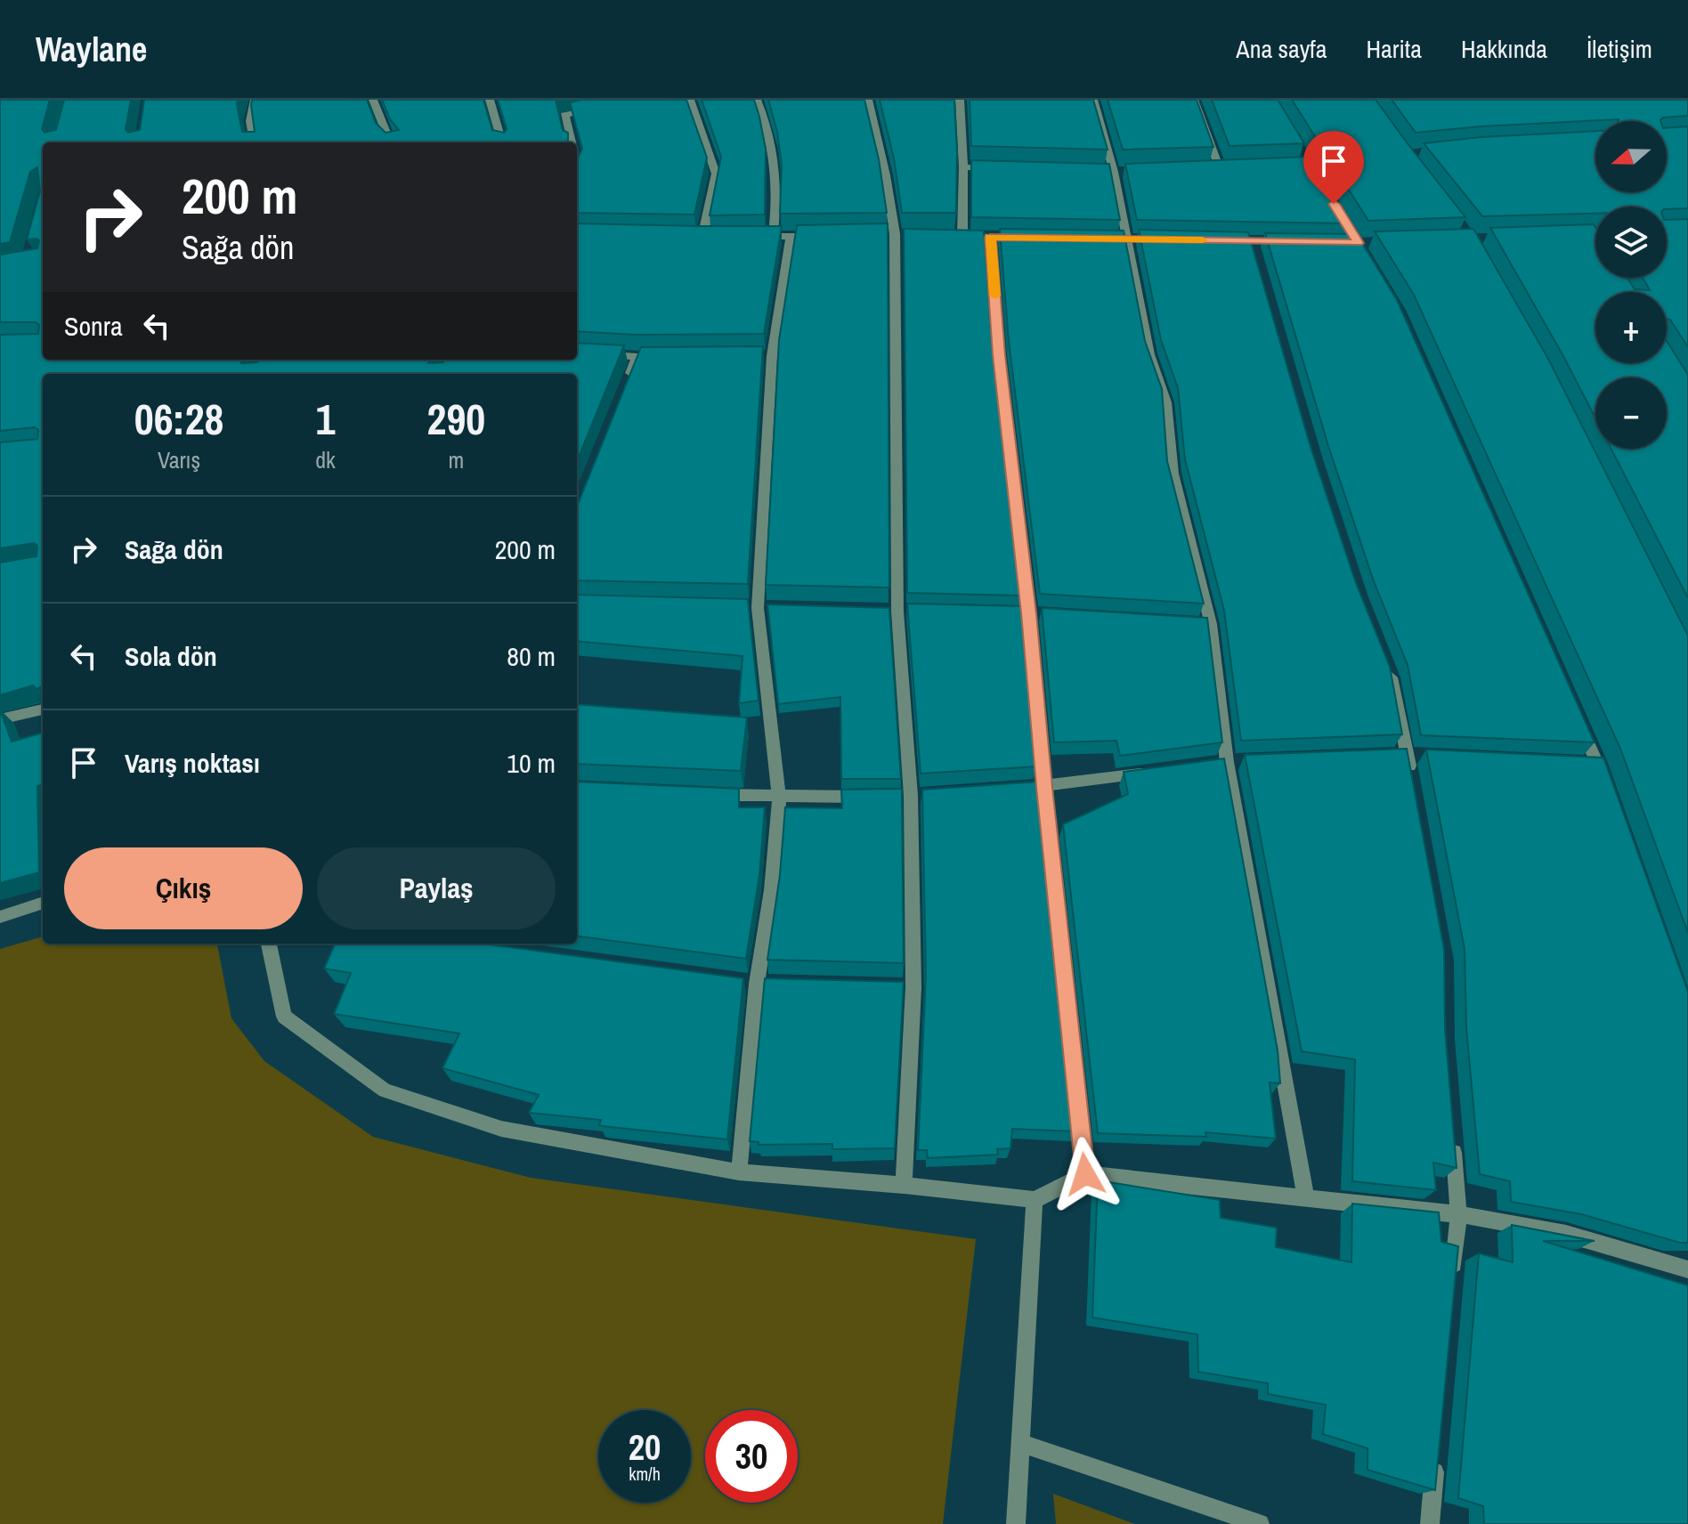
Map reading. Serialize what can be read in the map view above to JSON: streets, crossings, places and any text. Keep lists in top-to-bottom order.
{
  "north": "left",
  "page": {
    "header": "Waylane",
    "nav": [
      "Ana sayfa",
      "Harita",
      "Hakkında",
      "İletişim"
    ],
    "map_buttons": ["+", "−"],
    "turn": ["200 m", "Sağa dön"],
    "then": "Sonra",
    "eta": [
      "06:28",
      "Varış",
      "1",
      "dk",
      "290",
      "m"
    ],
    "list": [
      {
        "name": "Sağa dön",
        "value": "200 m"
      },
      {
        "name": "Sola dön",
        "value": "80 m"
      },
      {
        "name": "Varış noktası",
        "value": "10 m"
      }
    ],
    "buttons": ["Çıkış", "Paylaş"],
    "speed": "20 km/h",
    "limit": "30"
  }
}
